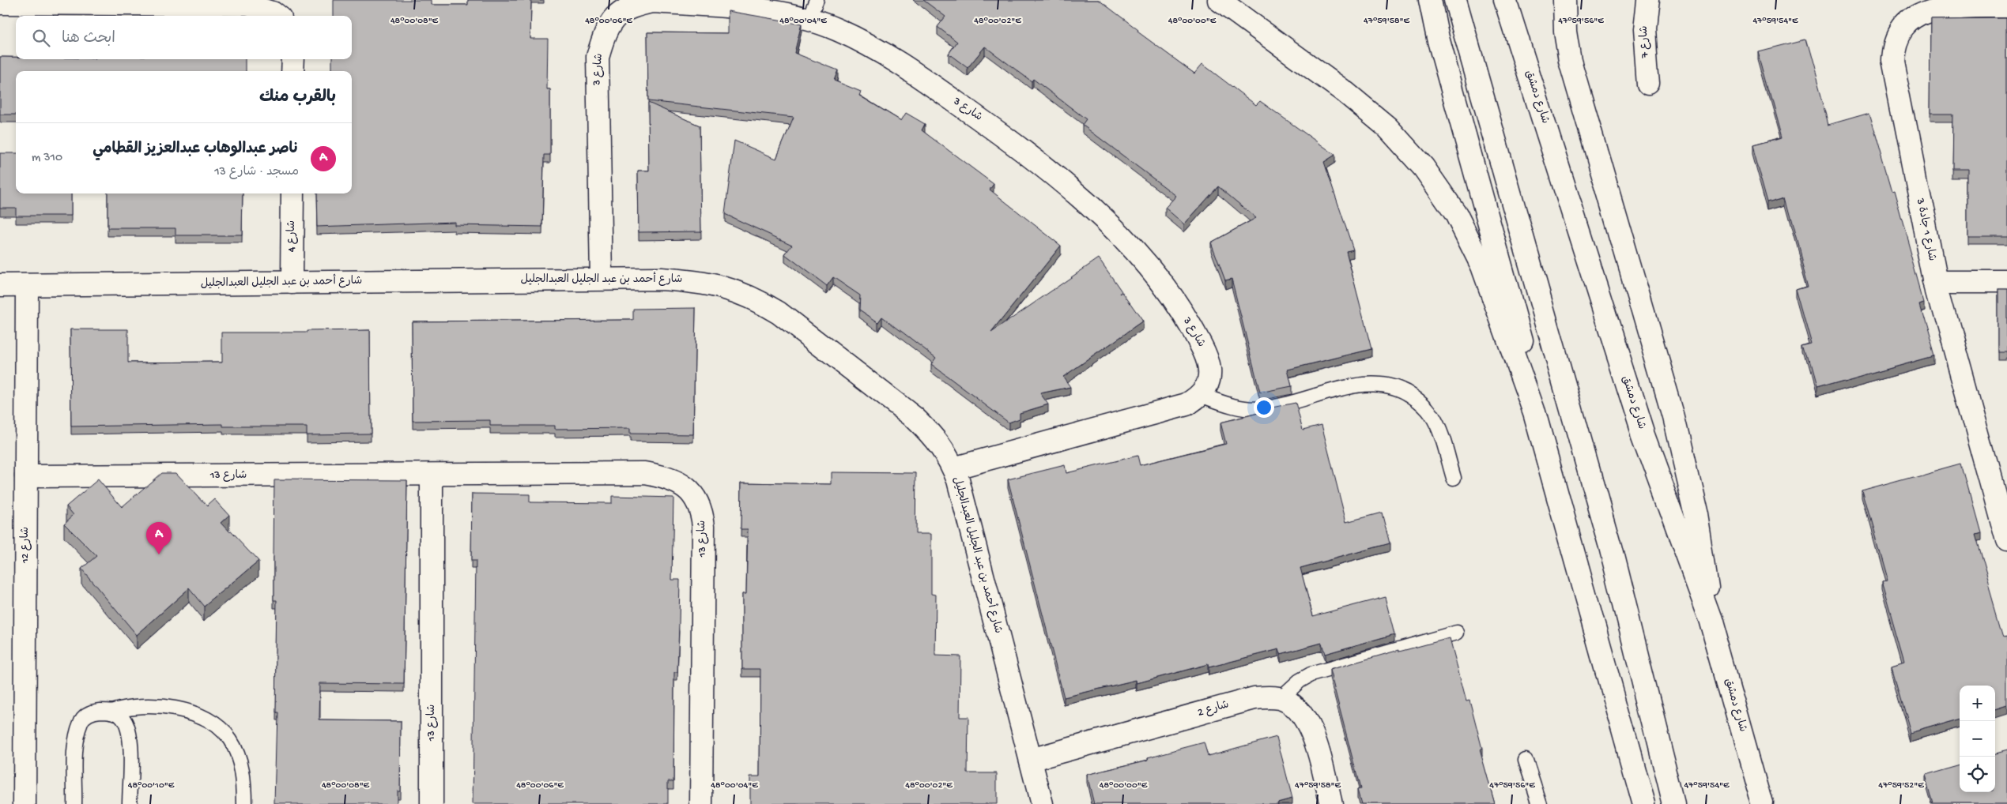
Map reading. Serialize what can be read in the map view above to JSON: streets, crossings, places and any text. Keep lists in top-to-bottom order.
{
  "streets": {
    "street": [
      "شارع 7",
      "شارع 3",
      "شارع دمشق",
      "شارع 1 جادة 3",
      "شارع 4",
      "شارع أحمد بن عبد الجليل العبدالجليل",
      "شارع 13",
      "شارع 12",
      "شارع 2"
    ]
  },
  "crossings": [
    ["شارع 3", "شارع أحمد بن عبد الجليل العبدالجليل"],
    ["شارع 4", "شارع أحمد بن عبد الجليل العبدالجليل"],
    ["شارع أحمد بن عبد الجليل العبدالجليل", "شارع 12"],
    ["شارع أحمد بن عبد الجليل العبدالجليل", "شارع 2"],
    ["شارع 13", "شارع 12"]
  ],
  "page": {
    "search": "ابحث هنا",
    "heading": "بالقرب منك",
    "list": [
      {
        "mark": "A",
        "name": "ناصر عبدالوهاب عبدالعزيز القطامي",
        "note": "مسجد · شارع 13",
        "value": "310 m"
      }
    ],
    "pins": "A",
    "map_buttons": ["+", "−"]
  },
  "coordinates": [
    "48°00'08\"E",
    "48°00'06\"E",
    "48°00'04\"E",
    "48°00'02\"E",
    "48°00'00\"E",
    "47°59'58\"E",
    "47°59'56\"E",
    "47°59'54\"E",
    "48°00'10\"E",
    "47°59'52\"E"
  ]
}
